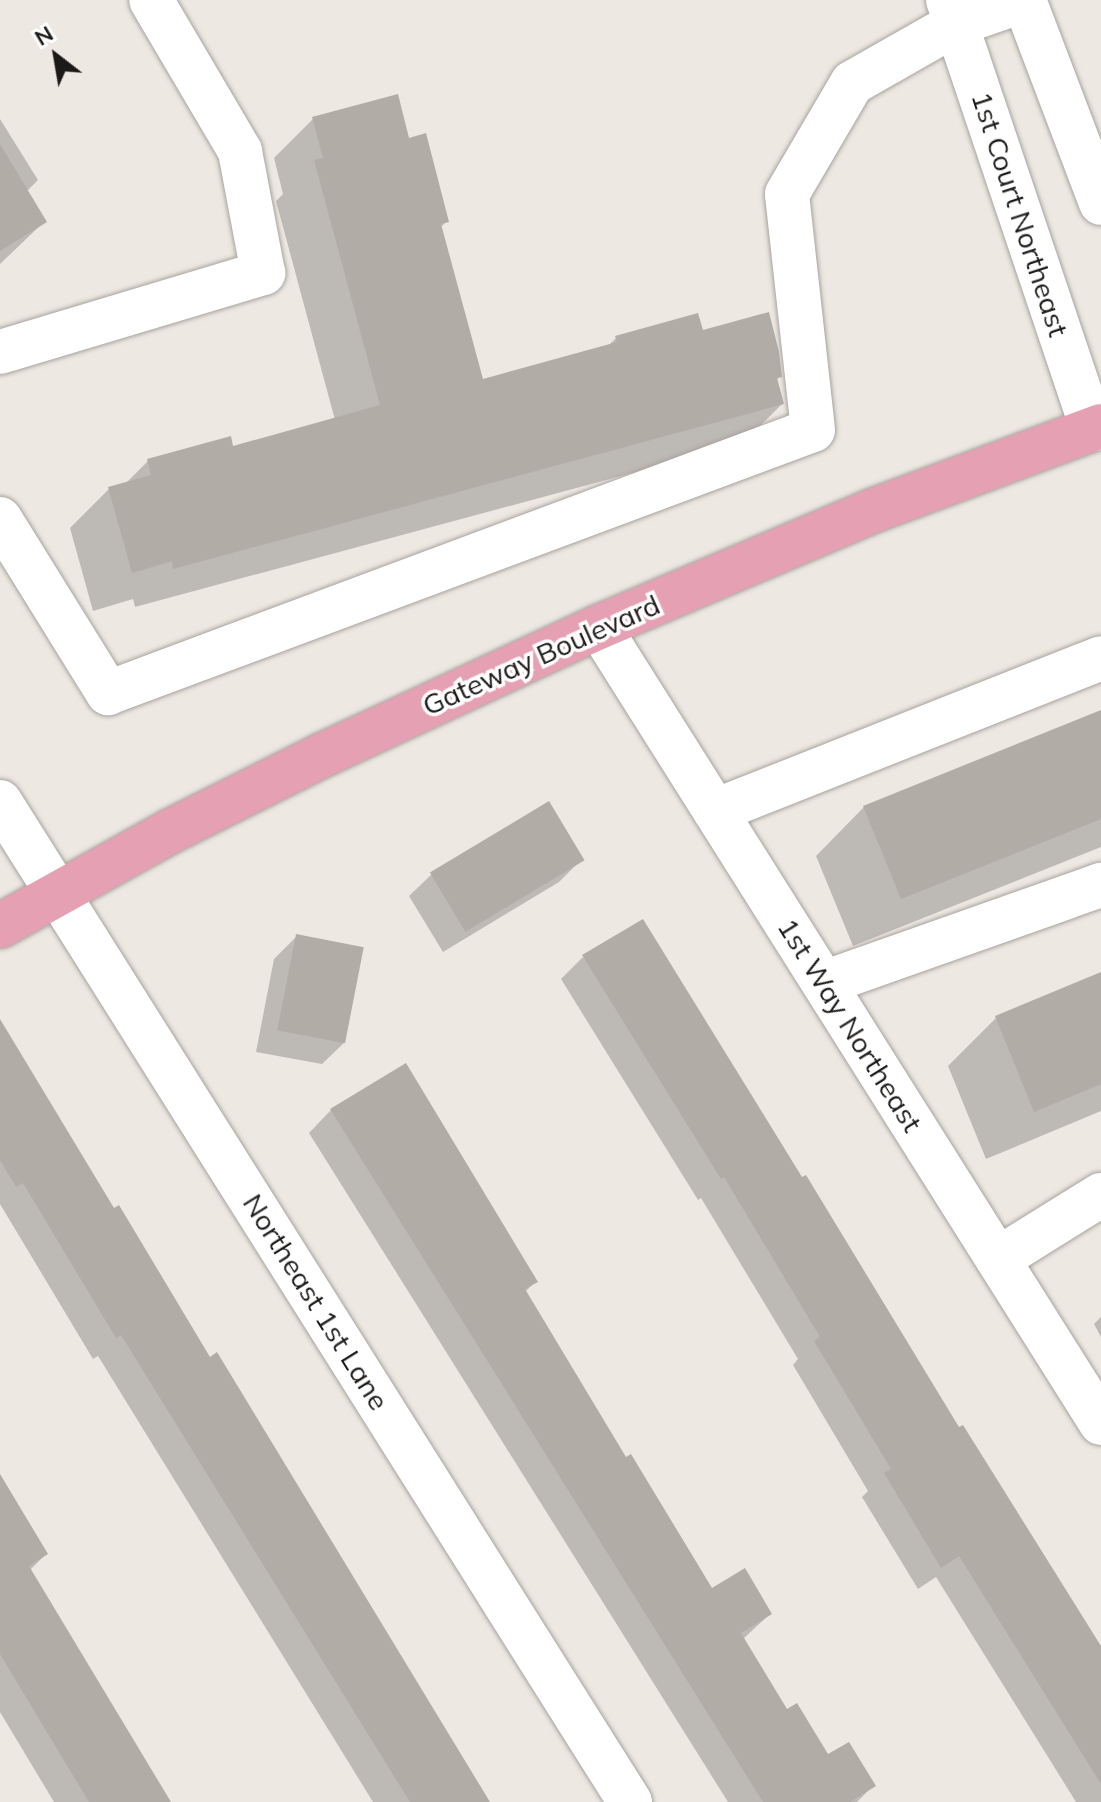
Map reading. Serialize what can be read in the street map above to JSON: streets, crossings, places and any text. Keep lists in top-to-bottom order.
{
  "streets": {
    "main road": ["Gateway Boulevard"],
    "street": ["1st Court Northeast", "1st Way Northeast", "Northeast 1st Lane"]
  },
  "crossings": [
    ["1st Court Northeast", "Gateway Boulevard"],
    ["Gateway Boulevard", "1st Way Northeast"],
    ["Gateway Boulevard", "Northeast 1st Lane"]
  ],
  "north": "top left"
}
